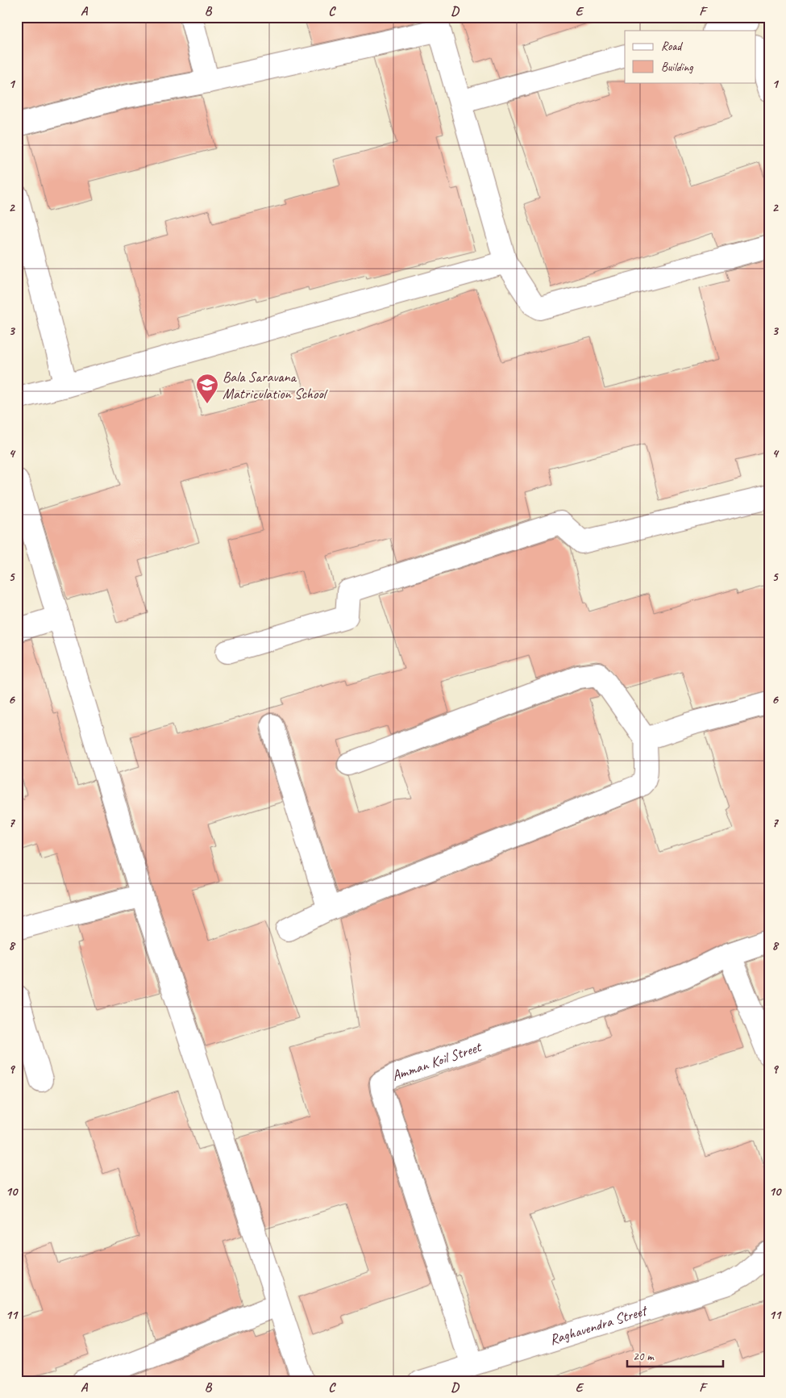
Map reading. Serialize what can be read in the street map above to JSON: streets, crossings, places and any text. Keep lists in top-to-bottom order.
{
  "streets": {
    "street": ["Amman Koil Street", "Raghavendra Street"]
  },
  "crossings": [
    ["Amman Koil Street", "Raghavendra Street"]
  ],
  "places": {
    "school or university": ["Bala Saravana Matriculation School"]
  },
  "legend": ["Road", "Building"],
  "scale_bar": "20 m",
  "grid": {
    "columns": [
      "A",
      "B",
      "C",
      "D",
      "E",
      "F"
    ],
    "rows": [
      "1",
      "2",
      "3",
      "4",
      "5",
      "6",
      "7",
      "8",
      "9",
      "10",
      "11"
    ]
  }
}
